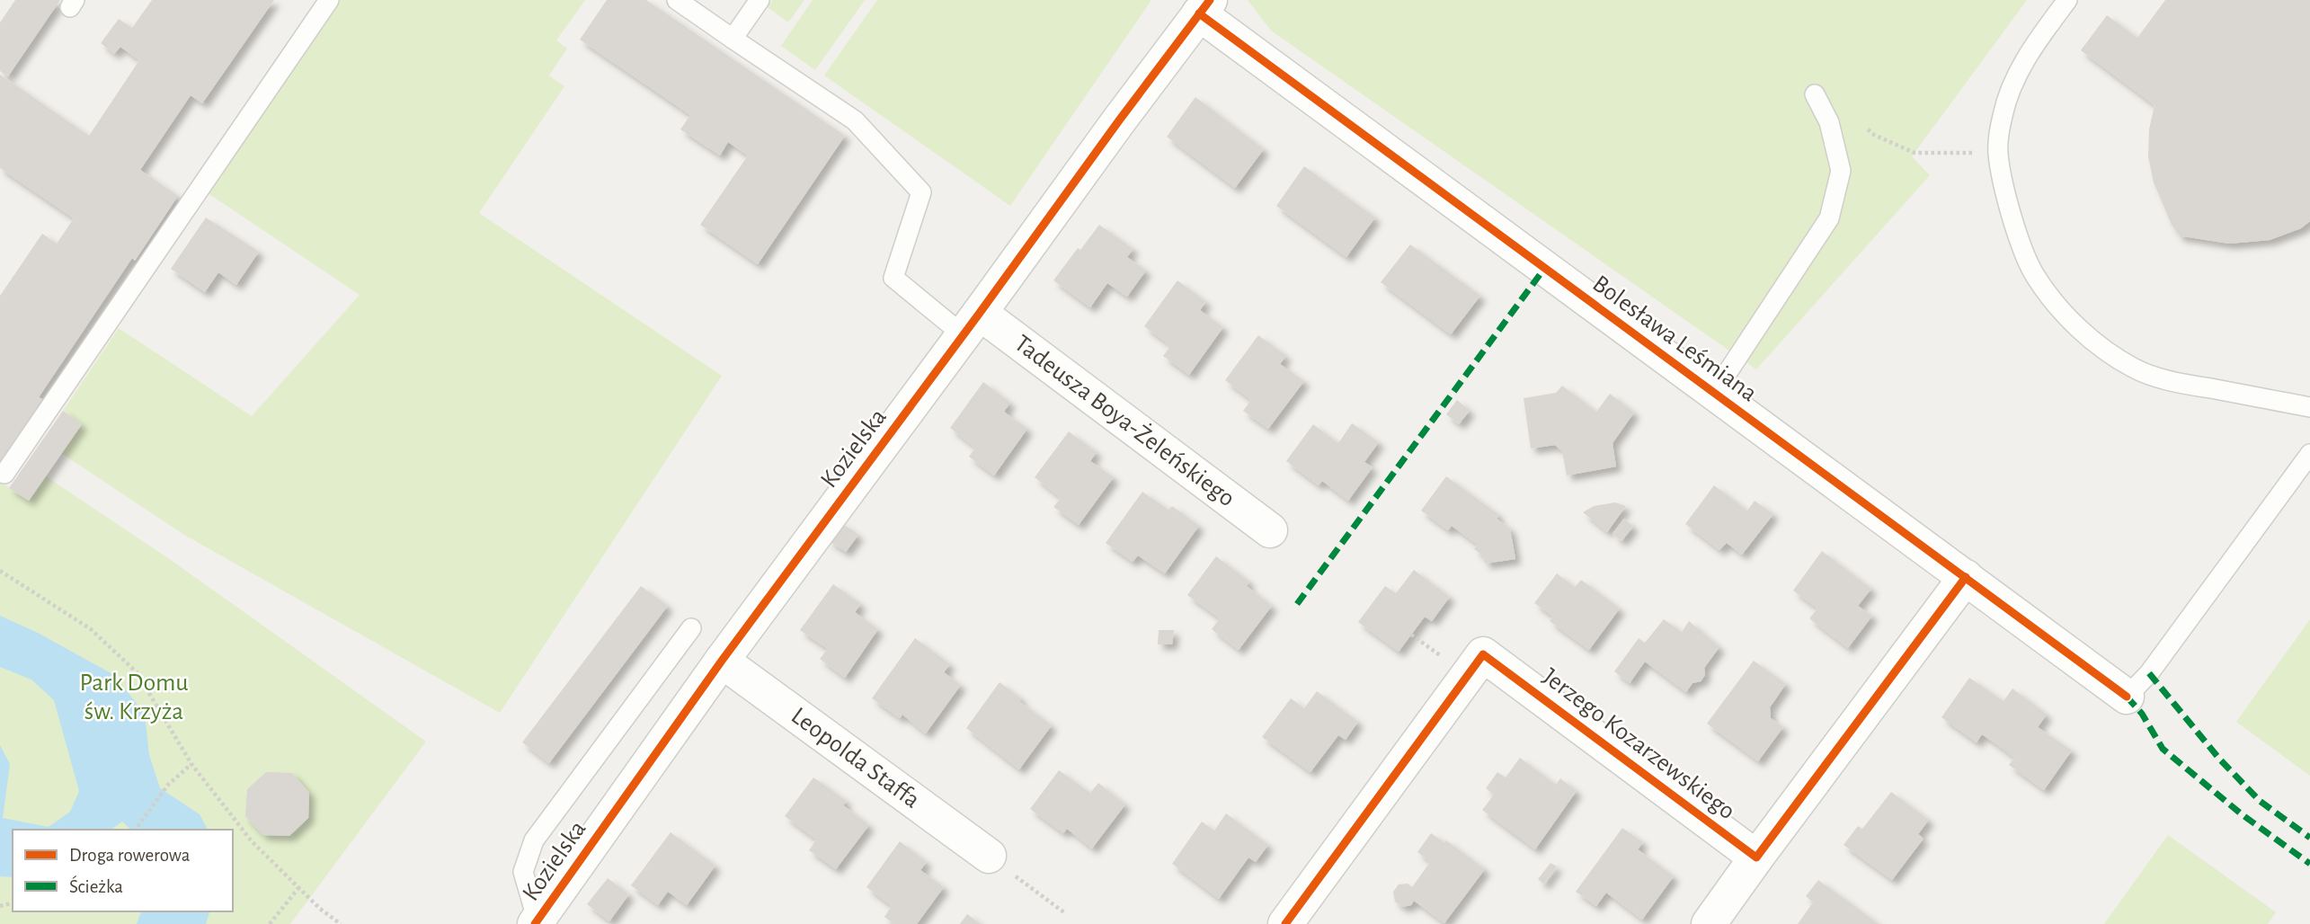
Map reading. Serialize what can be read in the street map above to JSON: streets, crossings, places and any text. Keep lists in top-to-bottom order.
{
  "streets": {
    "street": [
      "Bolesława Leśmiana",
      "Tadeusza Boya-Żeleńskiego",
      "Kozielska",
      "Jerzego Kozarzewskiego",
      "Leopolda Staffa"
    ]
  },
  "crossings": [
    ["Bolesława Leśmiana", "Kozielska"],
    ["Tadeusza Boya-Żeleńskiego", "Kozielska"],
    ["Kozielska", "Leopolda Staffa"]
  ],
  "parks": ["Park Domu św. Krzyża"],
  "legend": ["Droga rowerowa", "Ścieżka"]
}
